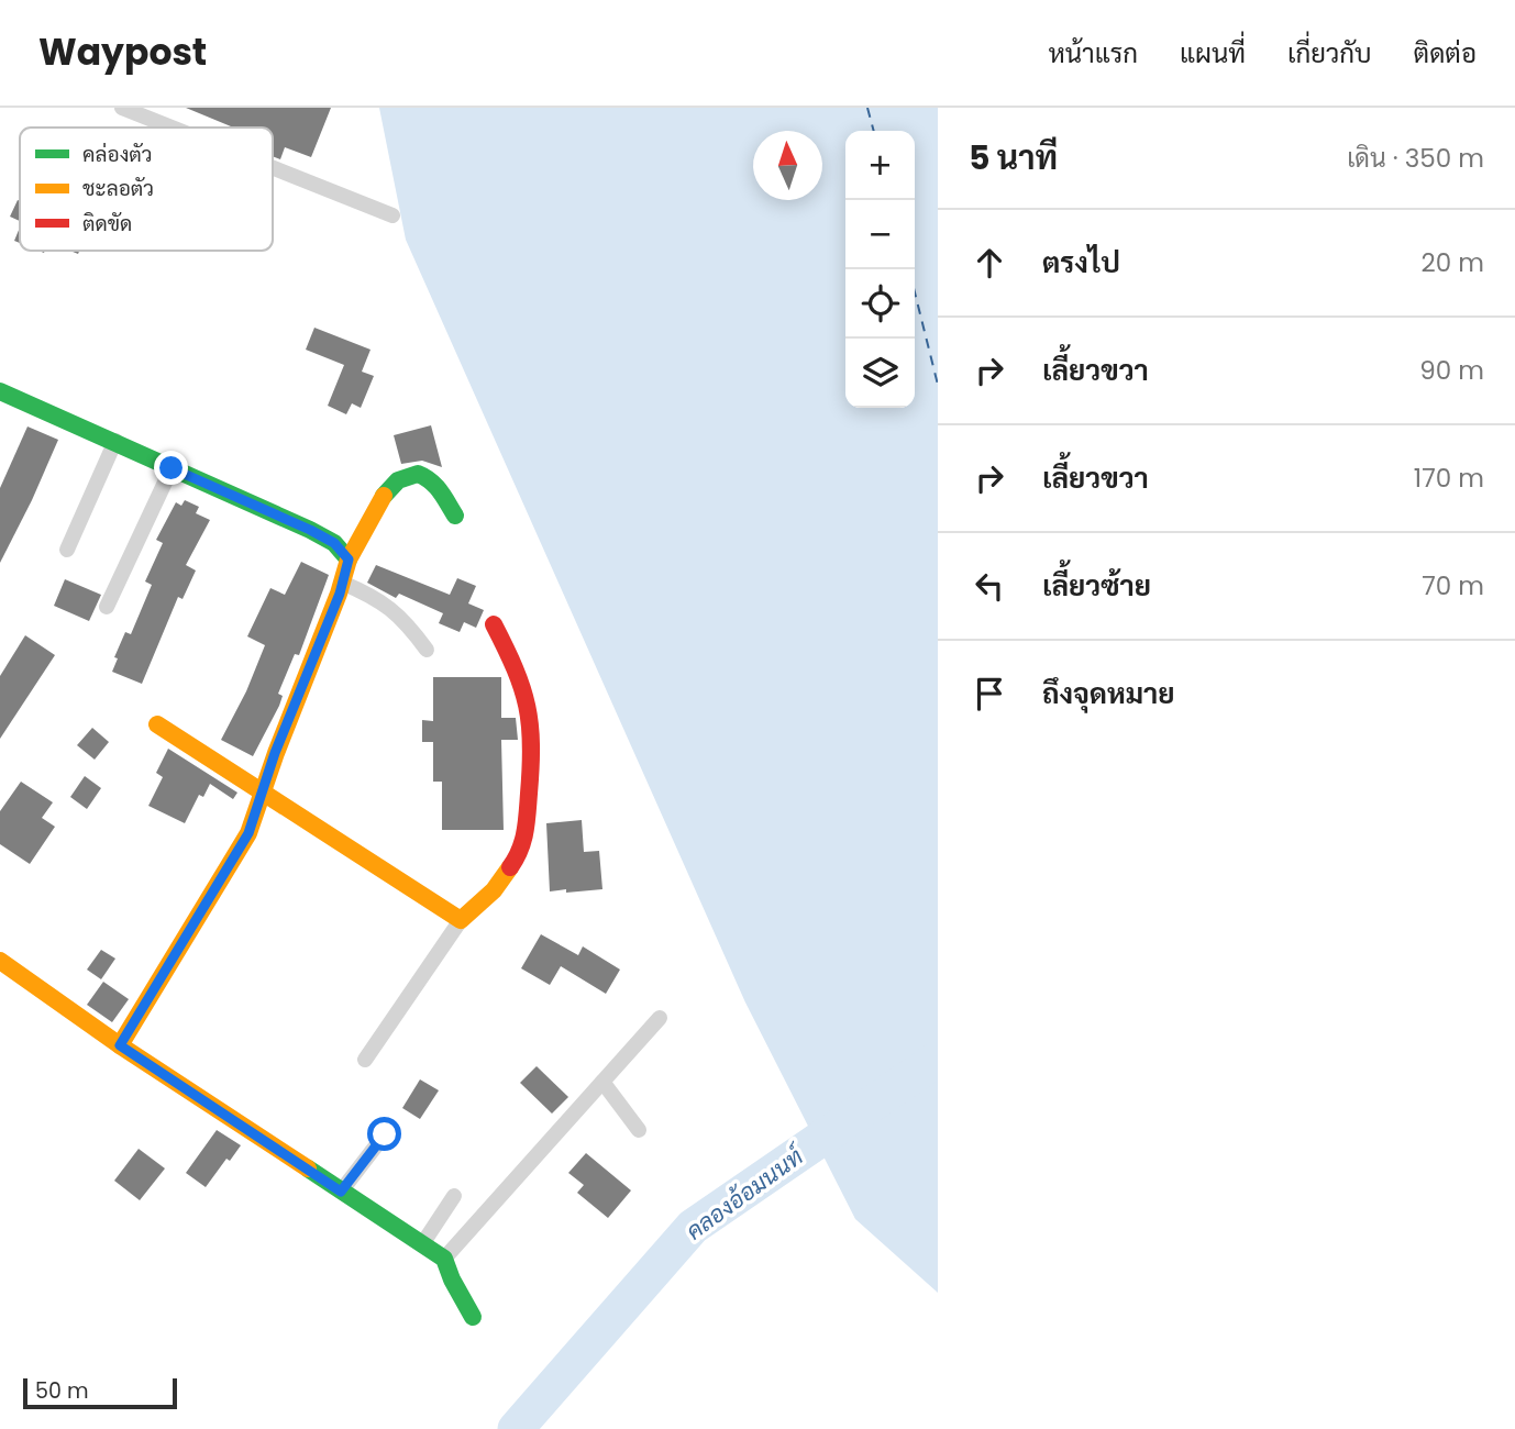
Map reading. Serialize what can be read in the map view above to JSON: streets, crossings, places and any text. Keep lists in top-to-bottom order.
{
  "water": ["คลองอ้อมนนท์"],
  "legend": ["คล่องตัว", "ชะลอตัว", "ติดขัด"],
  "scale_bar": "50 m",
  "north": "top",
  "page": {
    "header": "Waypost",
    "nav": [
      "หน้าแรก",
      "แผนที่",
      "เกี่ยวกับ",
      "ติดต่อ"
    ],
    "heading": ["5 นาที", "เดิน · 350 m"],
    "map_buttons": ["+", "−"],
    "list": [
      ["ตรงไป", "20 m"],
      ["เลี้ยวขวา", "90 m"],
      ["เลี้ยวขวา", "170 m"],
      ["เลี้ยวซ้าย", "70 m"],
      "ถึงจุดหมาย"
    ],
    "scale": "50 m"
  }
}
